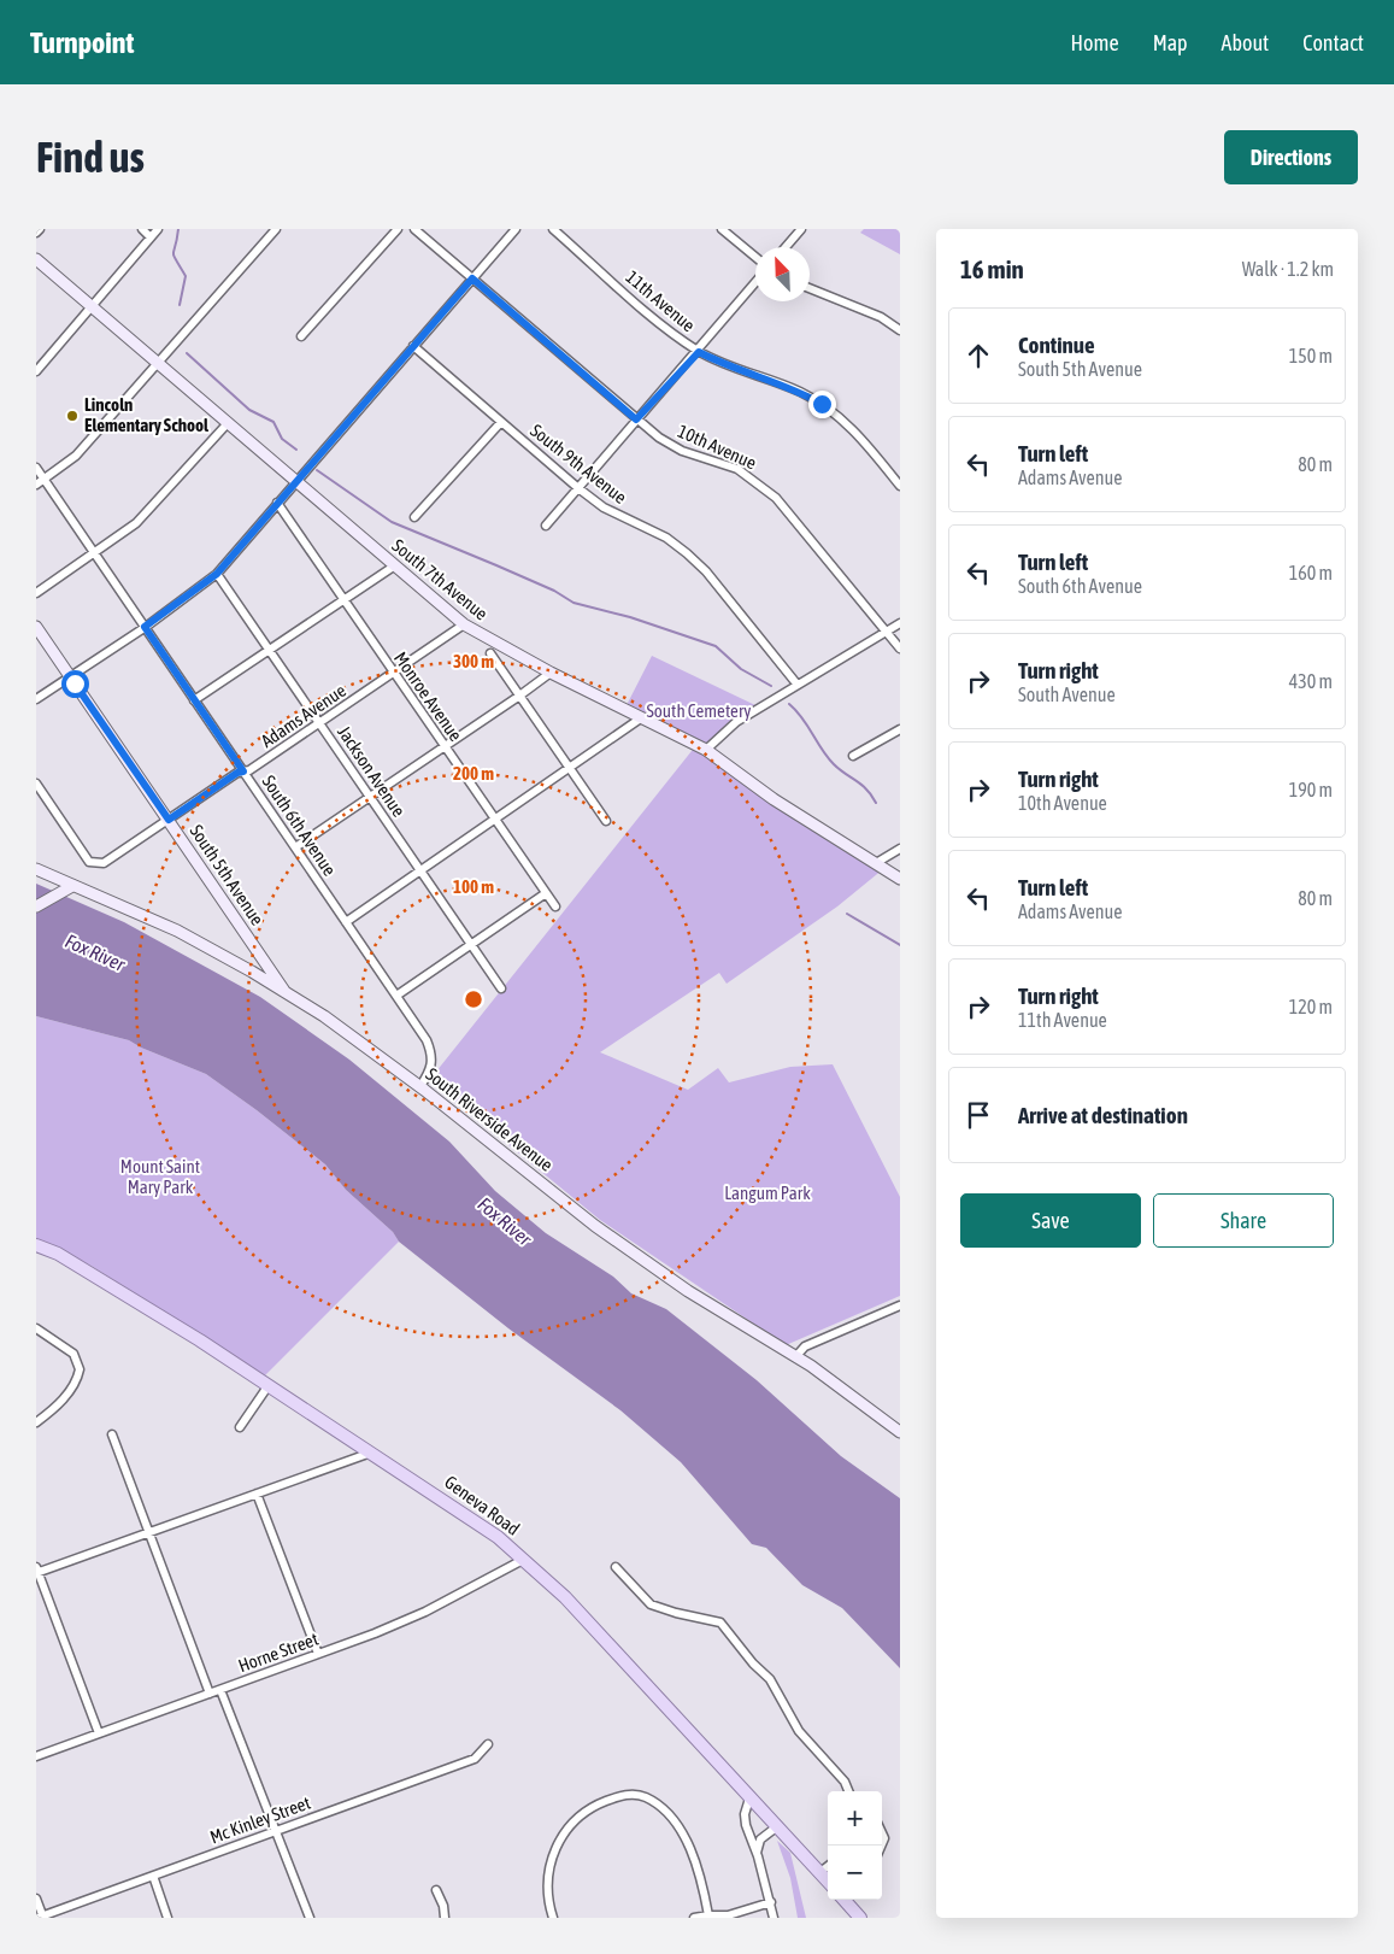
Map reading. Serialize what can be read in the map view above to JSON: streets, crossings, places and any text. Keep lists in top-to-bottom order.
{
  "streets": {
    "main road": ["Geneva Road"],
    "street": [
      "11th Avenue",
      "10th Avenue",
      "South 9th Avenue",
      "South 7th Avenue",
      "Monroe Avenue",
      "Adams Avenue",
      "Jackson Avenue",
      "South 6th Avenue",
      "South 5th Avenue",
      "South Riverside Avenue",
      "Horne Street",
      "Mc Kinley Street"
    ]
  },
  "crossings": [
    ["South 7th Avenue", "Adams Avenue"],
    ["Monroe Avenue", "Adams Avenue"],
    ["Adams Avenue", "Jackson Avenue"],
    ["Adams Avenue", "South 6th Avenue"],
    ["Adams Avenue", "South 5th Avenue"],
    ["South 6th Avenue", "South Riverside Avenue"],
    ["South 5th Avenue", "South Riverside Avenue"],
    ["Geneva Road", "Horne Street"]
  ],
  "water": ["Fox River"],
  "parks": ["South Cemetery", "Mount Saint Mary Park", "Langum Park"],
  "places": ["Lincoln Elementary School"],
  "north": "top left",
  "page": {
    "header": "Turnpoint",
    "nav": [
      "Home",
      "Map",
      "About",
      "Contact"
    ],
    "buttons": [
      "Directions",
      ["Save", "Share"]
    ],
    "title": "Find us",
    "heading": ["16 min", "Walk · 1.2 km"],
    "list": [
      ["Continue", "South 5th Avenue", "150 m"],
      ["Turn left", "Adams Avenue", "80 m"],
      ["Turn left", "South 6th Avenue", "160 m"],
      ["Turn right", "South Avenue", "430 m"],
      ["Turn right", "10th Avenue", "190 m"],
      ["Turn left", "Adams Avenue", "80 m"],
      ["Turn right", "11th Avenue", "120 m"],
      "Arrive at destination"
    ],
    "map_buttons": ["+", "−"]
  },
  "rings": ["300 m", "200 m", "100 m"]
}
